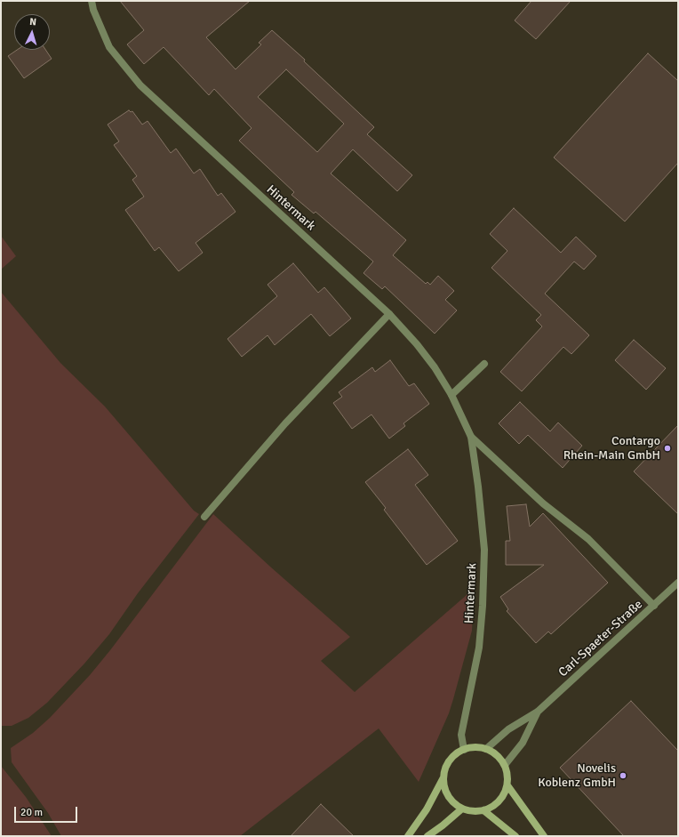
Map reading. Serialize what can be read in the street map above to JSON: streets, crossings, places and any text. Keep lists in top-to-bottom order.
{
  "streets": {
    "street": ["Hintermark", "Carl-Spaeter-Straße"]
  },
  "crossings": [
    ["Hintermark", "Carl-Spaeter-Straße"]
  ],
  "places": ["Contargo Rhein-Main GmbH", "Novelis Koblenz GmbH"],
  "scale_bar": "20 m",
  "north": "top"
}
